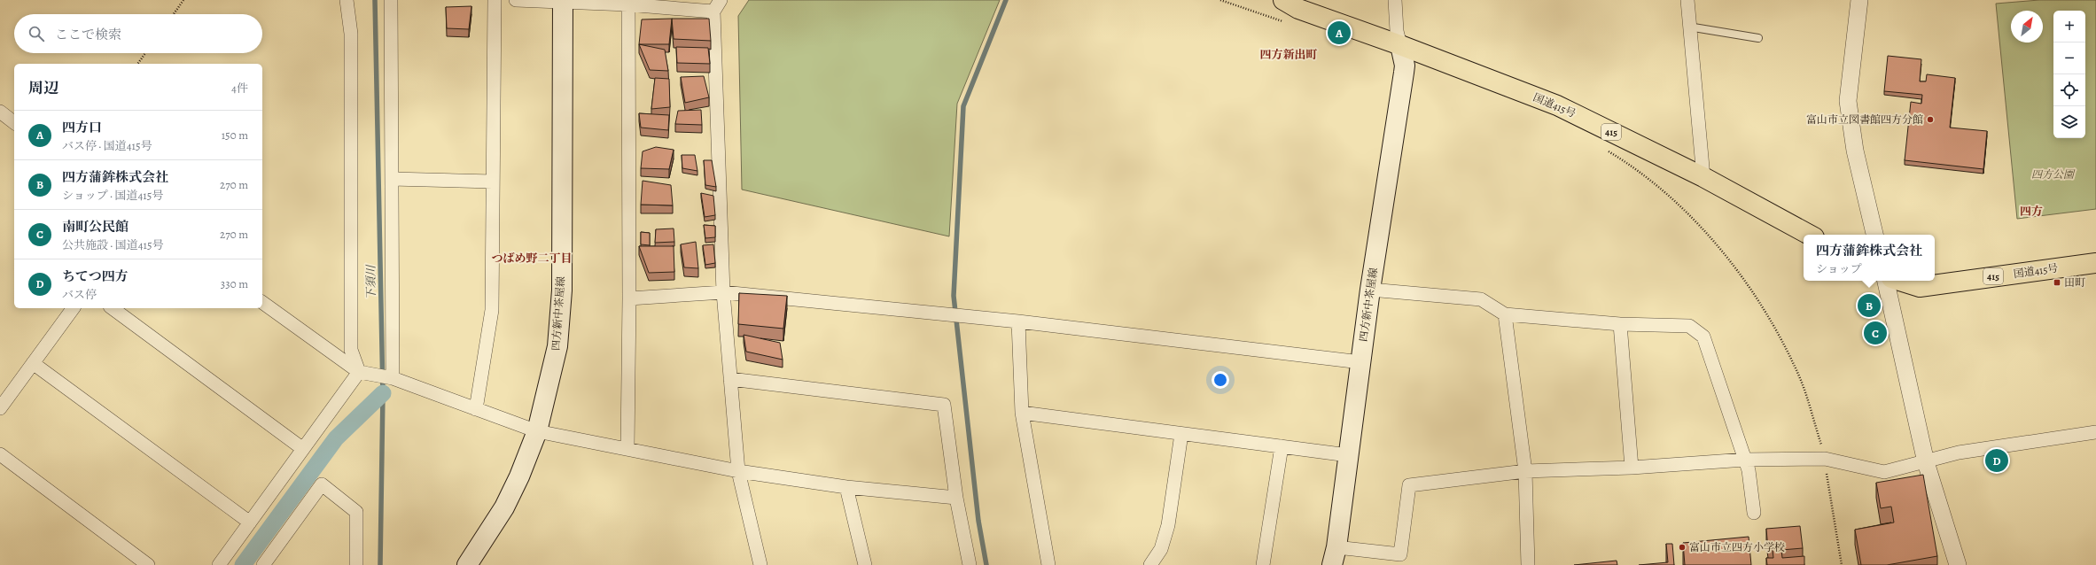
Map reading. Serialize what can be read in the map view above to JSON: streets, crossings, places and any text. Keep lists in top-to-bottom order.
{
  "streets": {
    "highway": ["国道415号", "415"],
    "main road": ["四方新中茶屋線"]
  },
  "crossings": [
    ["国道415号", "四方新中茶屋線"]
  ],
  "districts": ["四方新出町", "四方", "つばめ野二丁目"],
  "water": ["下須川"],
  "parks": ["四方公園"],
  "places": {
    "other": ["富山市立図書館四方分館", "富山市立四方小学校"],
    "transit": ["田町"]
  },
  "north": "top right",
  "page": {
    "map_buttons": ["+", "−"],
    "search": "ここで検索",
    "pins": [
      "A",
      "B",
      "C",
      "D"
    ],
    "heading": ["周辺", "4件"],
    "list": [
      {
        "mark": "A",
        "name": "四方口",
        "note": "バス停 · 国道415号",
        "value": "150 m"
      },
      {
        "mark": "B",
        "name": "四方蒲鉾株式会社",
        "note": "ショップ · 国道415号",
        "value": "270 m"
      },
      {
        "mark": "C",
        "name": "南町公民館",
        "note": "公共施設 · 国道415号",
        "value": "270 m"
      },
      {
        "mark": "D",
        "name": "ちてつ四方",
        "note": "バス停",
        "value": "330 m"
      }
    ],
    "popup": ["四方蒲鉾株式会社", "ショップ"]
  }
}
